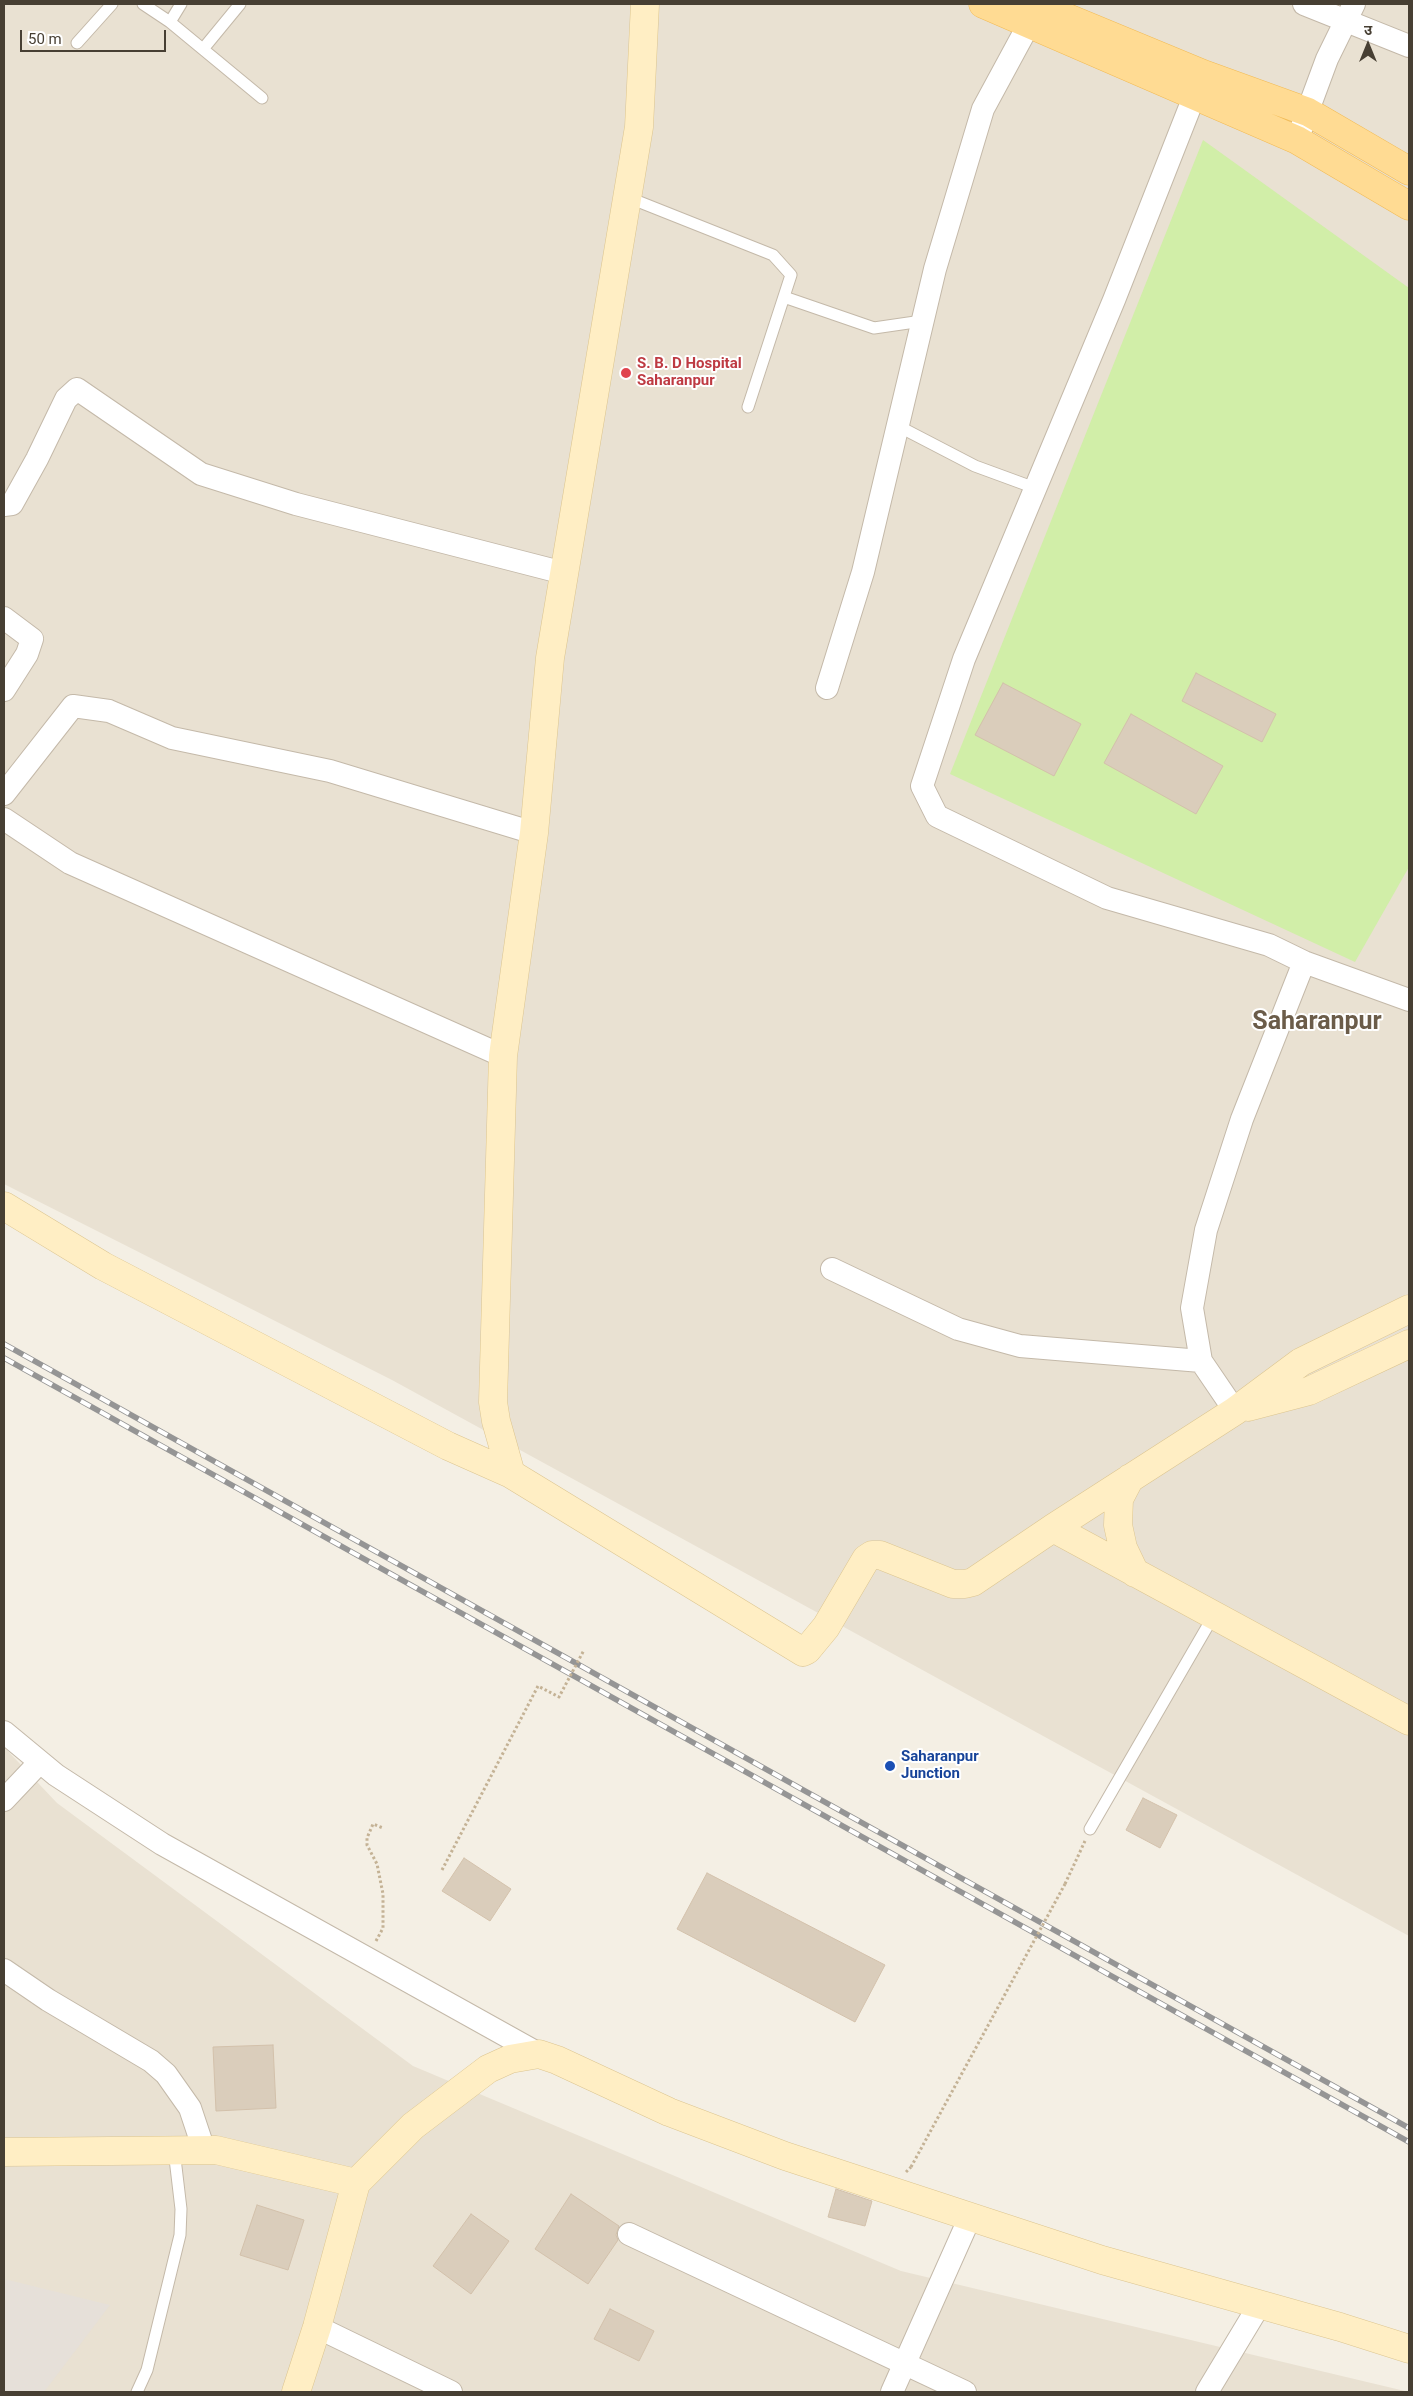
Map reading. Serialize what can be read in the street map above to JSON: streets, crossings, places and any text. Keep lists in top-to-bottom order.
{
  "districts": ["Saharanpur"],
  "places": ["S. B. D Hospital Saharanpur", "Saharanpur Junction"],
  "scale_bar": "50 m",
  "north": "top"
}
